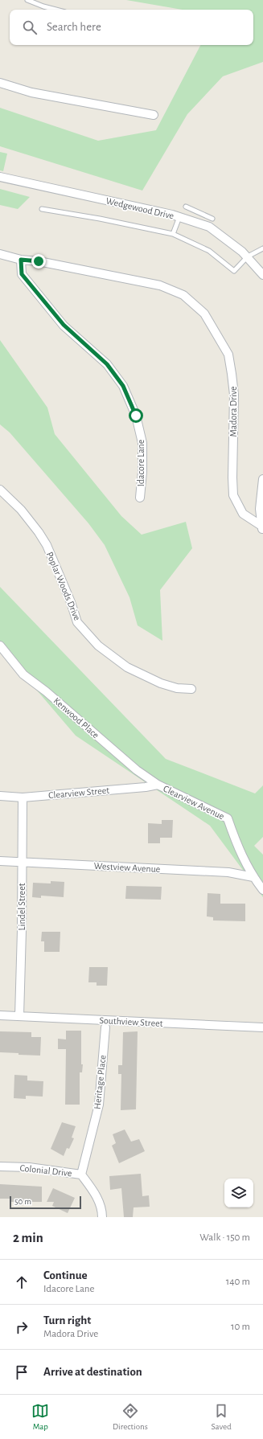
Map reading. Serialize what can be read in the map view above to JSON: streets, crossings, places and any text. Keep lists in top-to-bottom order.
{
  "streets": {
    "street": [
      "Wedgewood Drive",
      "Madora Drive",
      "Idacore Lane",
      "Poplar Woods Drive",
      "Kenwood Place",
      "Clearview Street",
      "Clearview Avenue",
      "Westview Avenue",
      "Lindel Street",
      "Southview Street",
      "Heritage Place",
      "Colonial Drive"
    ]
  },
  "crossings": [
    ["Madora Drive", "Idacore Lane"],
    ["Kenwood Place", "Clearview Street"],
    ["Kenwood Place", "Clearview Avenue"],
    ["Clearview Street", "Clearview Avenue"],
    ["Clearview Street", "Lindel Street"],
    ["Clearview Avenue", "Westview Avenue"],
    ["Westview Avenue", "Lindel Street"],
    ["Lindel Street", "Southview Street"],
    ["Heritage Place", "Colonial Drive"]
  ],
  "scale_bar": "50 m",
  "page": {
    "search": "Search here",
    "scale": "50 m",
    "heading": ["2 min", "Walk · 150 m"],
    "list": [
      ["Continue", "Idacore Lane", "140 m"],
      ["Turn right", "Madora Drive", "10 m"],
      "Arrive at destination"
    ],
    "nav": ["Map", "Directions", "Saved"]
  }
}
